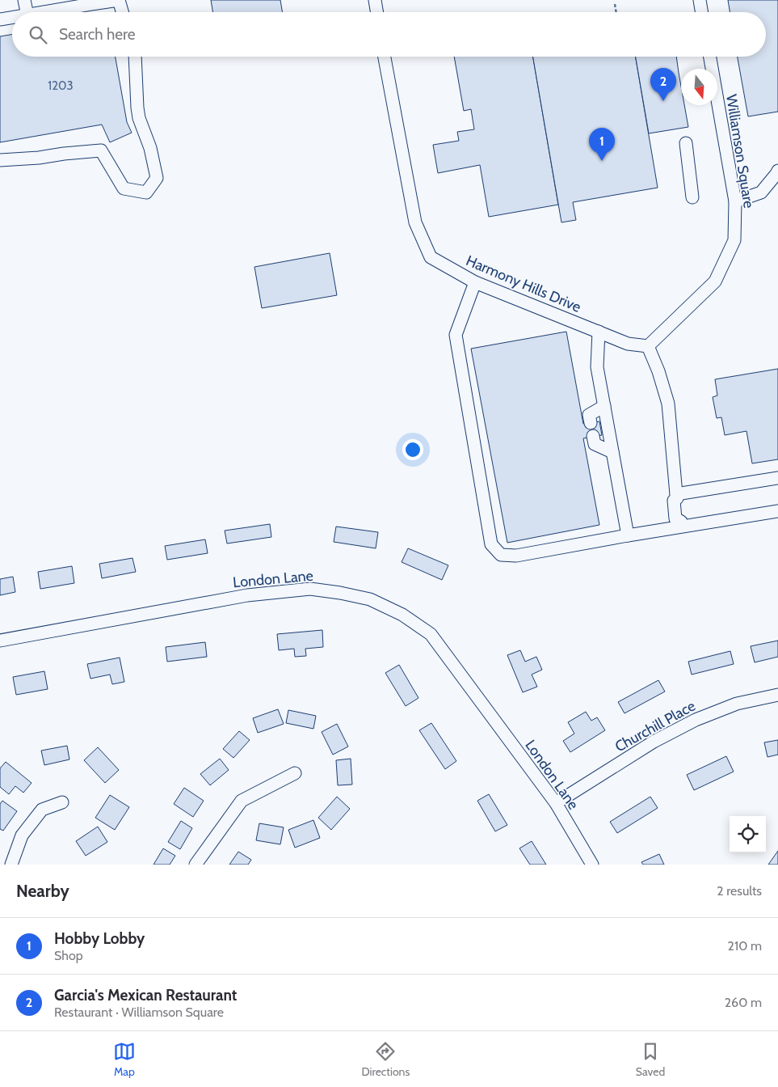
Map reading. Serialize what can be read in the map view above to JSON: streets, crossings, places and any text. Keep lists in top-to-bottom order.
{
  "streets": {
    "street": [
      "Williamson Square",
      "Harmony Hills Drive",
      "London Lane",
      "Churchill Place"
    ]
  },
  "crossings": [
    ["Williamson Square", "Harmony Hills Drive"],
    ["London Lane", "Churchill Place"]
  ],
  "house_numbers": ["1203"],
  "north": "bottom",
  "page": {
    "search": "Search here",
    "pins": ["2", "1"],
    "heading": ["Nearby", "2 results"],
    "list": [
      {
        "mark": "1",
        "name": "Hobby Lobby",
        "note": "Shop",
        "value": "210 m"
      },
      {
        "mark": "2",
        "name": "Garcia's Mexican Restaurant",
        "note": "Restaurant · Williamson Square",
        "value": "260 m"
      }
    ],
    "nav": ["Map", "Directions", "Saved"]
  }
}
